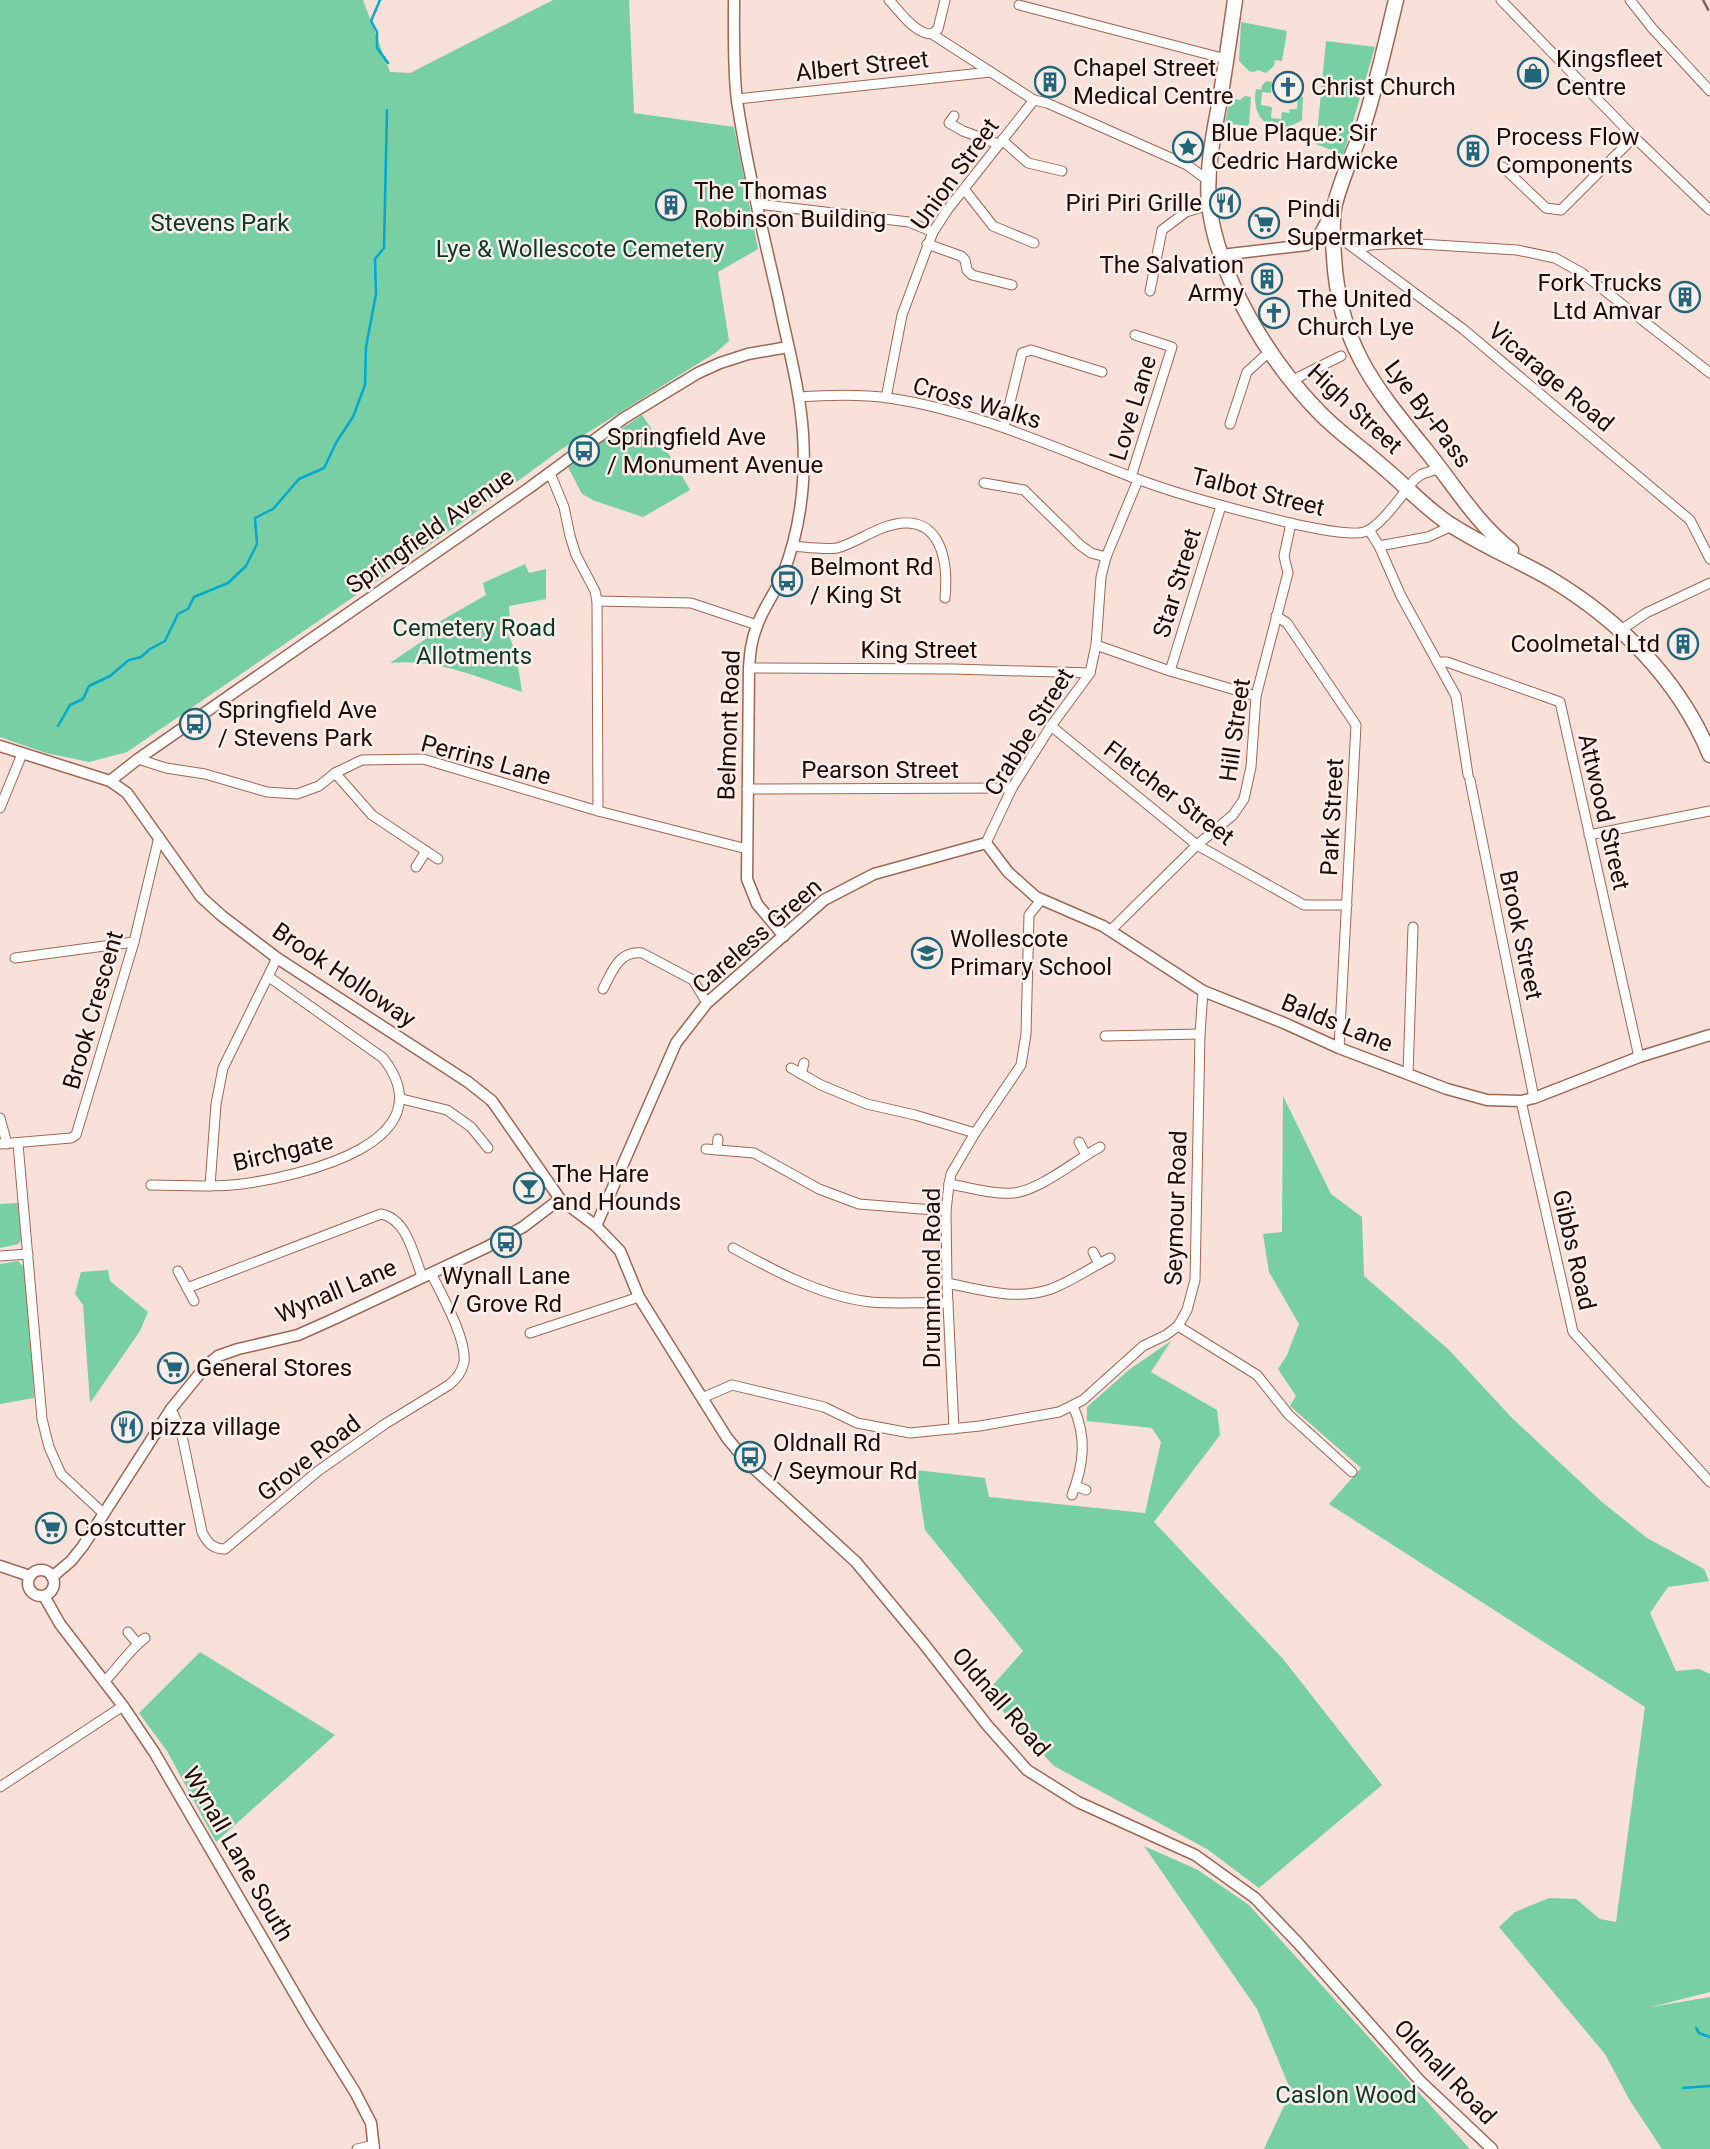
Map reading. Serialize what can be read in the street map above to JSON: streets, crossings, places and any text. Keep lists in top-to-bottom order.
{
  "streets": {
    "highway": ["High Street", "Lye By-Pass"],
    "street": [
      "Albert Street",
      "Union Street",
      "Vicarage Road",
      "Cross Walks",
      "Love Lane",
      "Talbot Street",
      "Springfield Avenue",
      "Star Street",
      "King Street",
      "Belmont Road",
      "Hill Street",
      "Crabbe Street",
      "Perrins Lane",
      "Pearson Street",
      "Fletcher Street",
      "Attwood Street",
      "Park Street",
      "Brook Street",
      "Careless Green",
      "Brook Holloway",
      "Brook Crescent",
      "Balds Lane",
      "Birchgate",
      "Seymour Road",
      "Gibbs Road",
      "Drummond Road",
      "Wynall Lane",
      "Grove Road",
      "Oldnall Road",
      "Wynall Lane South"
    ]
  },
  "crossings": [
    ["Albert Street", "Belmont Road"],
    ["Union Street", "Cross Walks"],
    ["Cross Walks", "Love Lane"],
    ["Cross Walks", "Talbot Street"],
    ["Cross Walks", "Belmont Road"],
    ["Cross Walks", "Crabbe Street"],
    ["Love Lane", "Talbot Street"],
    ["Love Lane", "Crabbe Street"],
    ["High Street", "Lye By-Pass"],
    ["Talbot Street", "Star Street"],
    ["Talbot Street", "Hill Street"],
    ["Talbot Street", "Crabbe Street"],
    ["Talbot Street", "Brook Street"],
    ["Springfield Avenue", "Belmont Road"],
    ["Springfield Avenue", "Perrins Lane"],
    ["Springfield Avenue", "Brook Holloway"],
    ["King Street", "Belmont Road"],
    ["King Street", "Crabbe Street"],
    ["Belmont Road", "Perrins Lane"],
    ["Belmont Road", "Pearson Street"],
    ["Belmont Road", "Careless Green"],
    ["Hill Street", "Fletcher Street"],
    ["Hill Street", "Park Street"],
    ["Hill Street", "Balds Lane"],
    ["Crabbe Street", "Pearson Street"],
    ["Crabbe Street", "Fletcher Street"],
    ["Crabbe Street", "Careless Green"],
    ["Crabbe Street", "Balds Lane"],
    ["Fletcher Street", "Park Street"],
    ["Attwood Street", "Brook Street"],
    ["Attwood Street", "Balds Lane"],
    ["Park Street", "Balds Lane"],
    ["Brook Street", "Balds Lane"],
    ["Careless Green", "Balds Lane"],
    ["Careless Green", "Oldnall Road"],
    ["Brook Holloway", "Brook Crescent"],
    ["Brook Holloway", "Birchgate"],
    ["Brook Holloway", "Wynall Lane"],
    ["Brook Holloway", "Oldnall Road"],
    ["Balds Lane", "Seymour Road"],
    ["Balds Lane", "Gibbs Road"],
    ["Balds Lane", "Drummond Road"],
    ["Wynall Lane", "Grove Road"],
    ["Wynall Lane", "Oldnall Road"],
    ["Wynall Lane", "Wynall Lane South"]
  ],
  "parks": [
    "Stevens Park",
    "Lye & Wollescote Cemetery",
    "Cemetery Road Allotments",
    "Caslon Wood"
  ],
  "places": {
    "shop": ["Kingsfleet Centre"],
    "building": [
      "Chapel Street Medical Centre",
      "Process Flow Components",
      "The Thomas Robinson Building",
      "The Salvation Army",
      "Fork Trucks Ltd Amvar",
      "Coolmetal Ltd"
    ],
    "church": ["Christ Church", "The United Church Lye"],
    "place": ["Blue Plaque: Sir Cedric Hardwicke"],
    "restaurant": ["Piri Piri Grille", "pizza village"],
    "supermarket": ["Pindi Supermarket", "General Stores", "Costcutter"],
    "bus stop": [
      "Springfield Ave / Monument Avenue",
      "Belmont Rd / King St",
      "Springfield Ave / Stevens Park",
      "Wynall Lane / Grove Rd",
      "Oldnall Rd / Seymour Rd"
    ],
    "school or university": ["Wollescote Primary School"],
    "bar": ["The Hare and Hounds"]
  }
}
